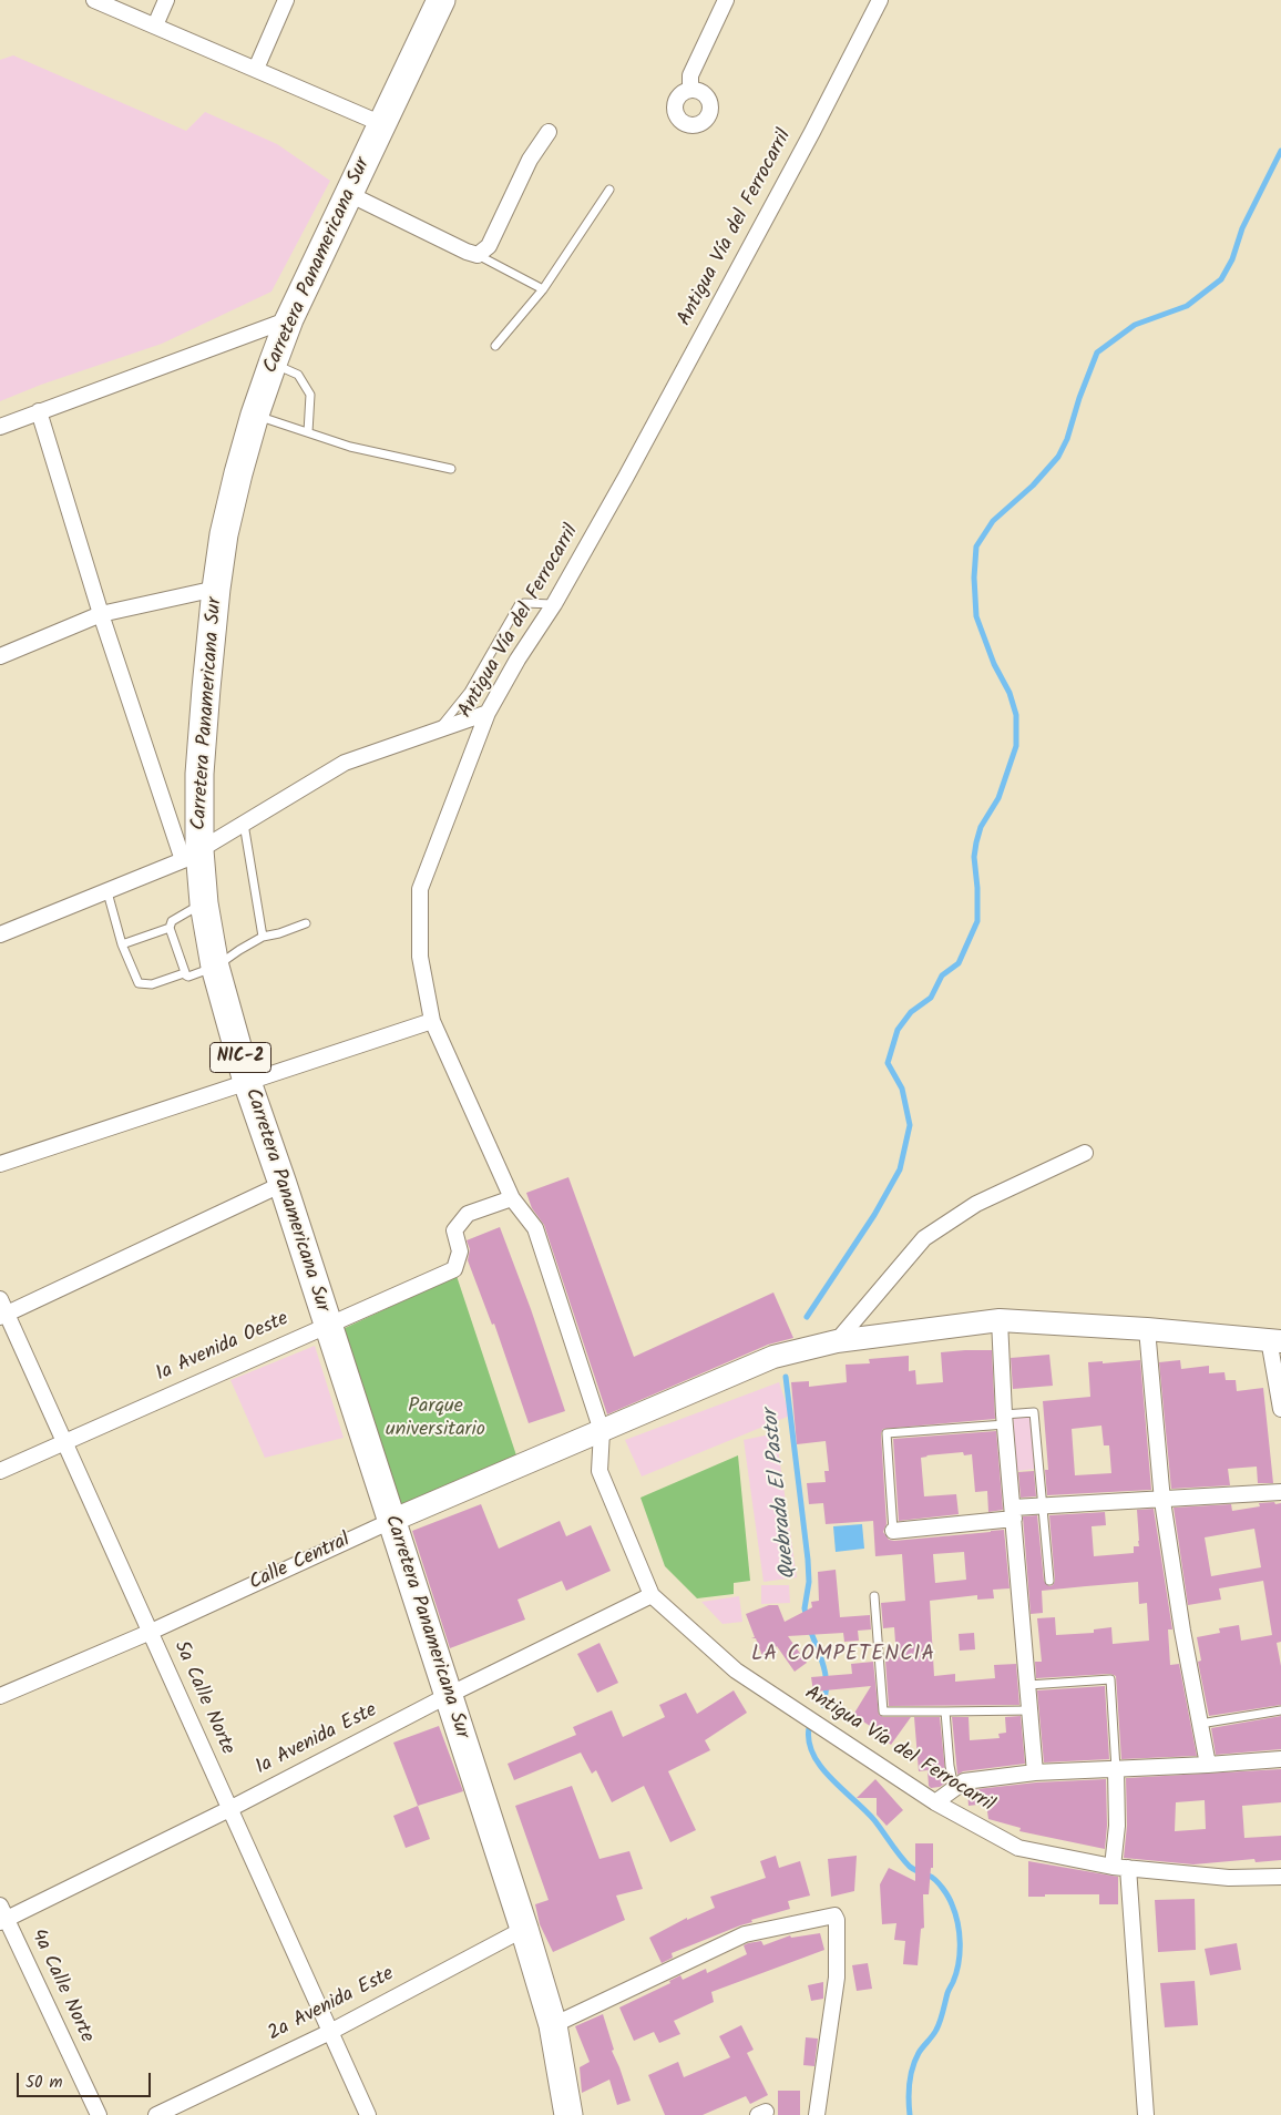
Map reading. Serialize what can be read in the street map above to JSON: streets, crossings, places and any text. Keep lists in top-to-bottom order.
{
  "streets": {
    "highway": ["Carretera Panamericana Sur", "NIC-2"],
    "main road": ["Calle Central"],
    "street": [
      "Antigua Vía del Ferrocarril",
      "1a Avenida Oeste",
      "5a Calle Norte",
      "1a Avenida Este",
      "4a Calle Norte",
      "2a Avenida Este"
    ]
  },
  "crossings": [
    ["Antigua Vía del Ferrocarril", "1a Avenida Oeste"],
    ["Antigua Vía del Ferrocarril", "Calle Central"],
    ["Antigua Vía del Ferrocarril", "1a Avenida Este"],
    ["Carretera Panamericana Sur", "1a Avenida Oeste"],
    ["Carretera Panamericana Sur", "Calle Central"],
    ["Carretera Panamericana Sur", "1a Avenida Este"],
    ["Carretera Panamericana Sur", "2a Avenida Este"],
    ["1a Avenida Oeste", "5a Calle Norte"],
    ["Calle Central", "5a Calle Norte"],
    ["5a Calle Norte", "1a Avenida Este"],
    ["5a Calle Norte", "2a Avenida Este"],
    ["1a Avenida Este", "4a Calle Norte"]
  ],
  "districts": ["LA COMPETENCIA"],
  "water": ["Quebrada El Pastor"],
  "parks": ["Parque universitario"],
  "scale_bar": "50 m"
}
